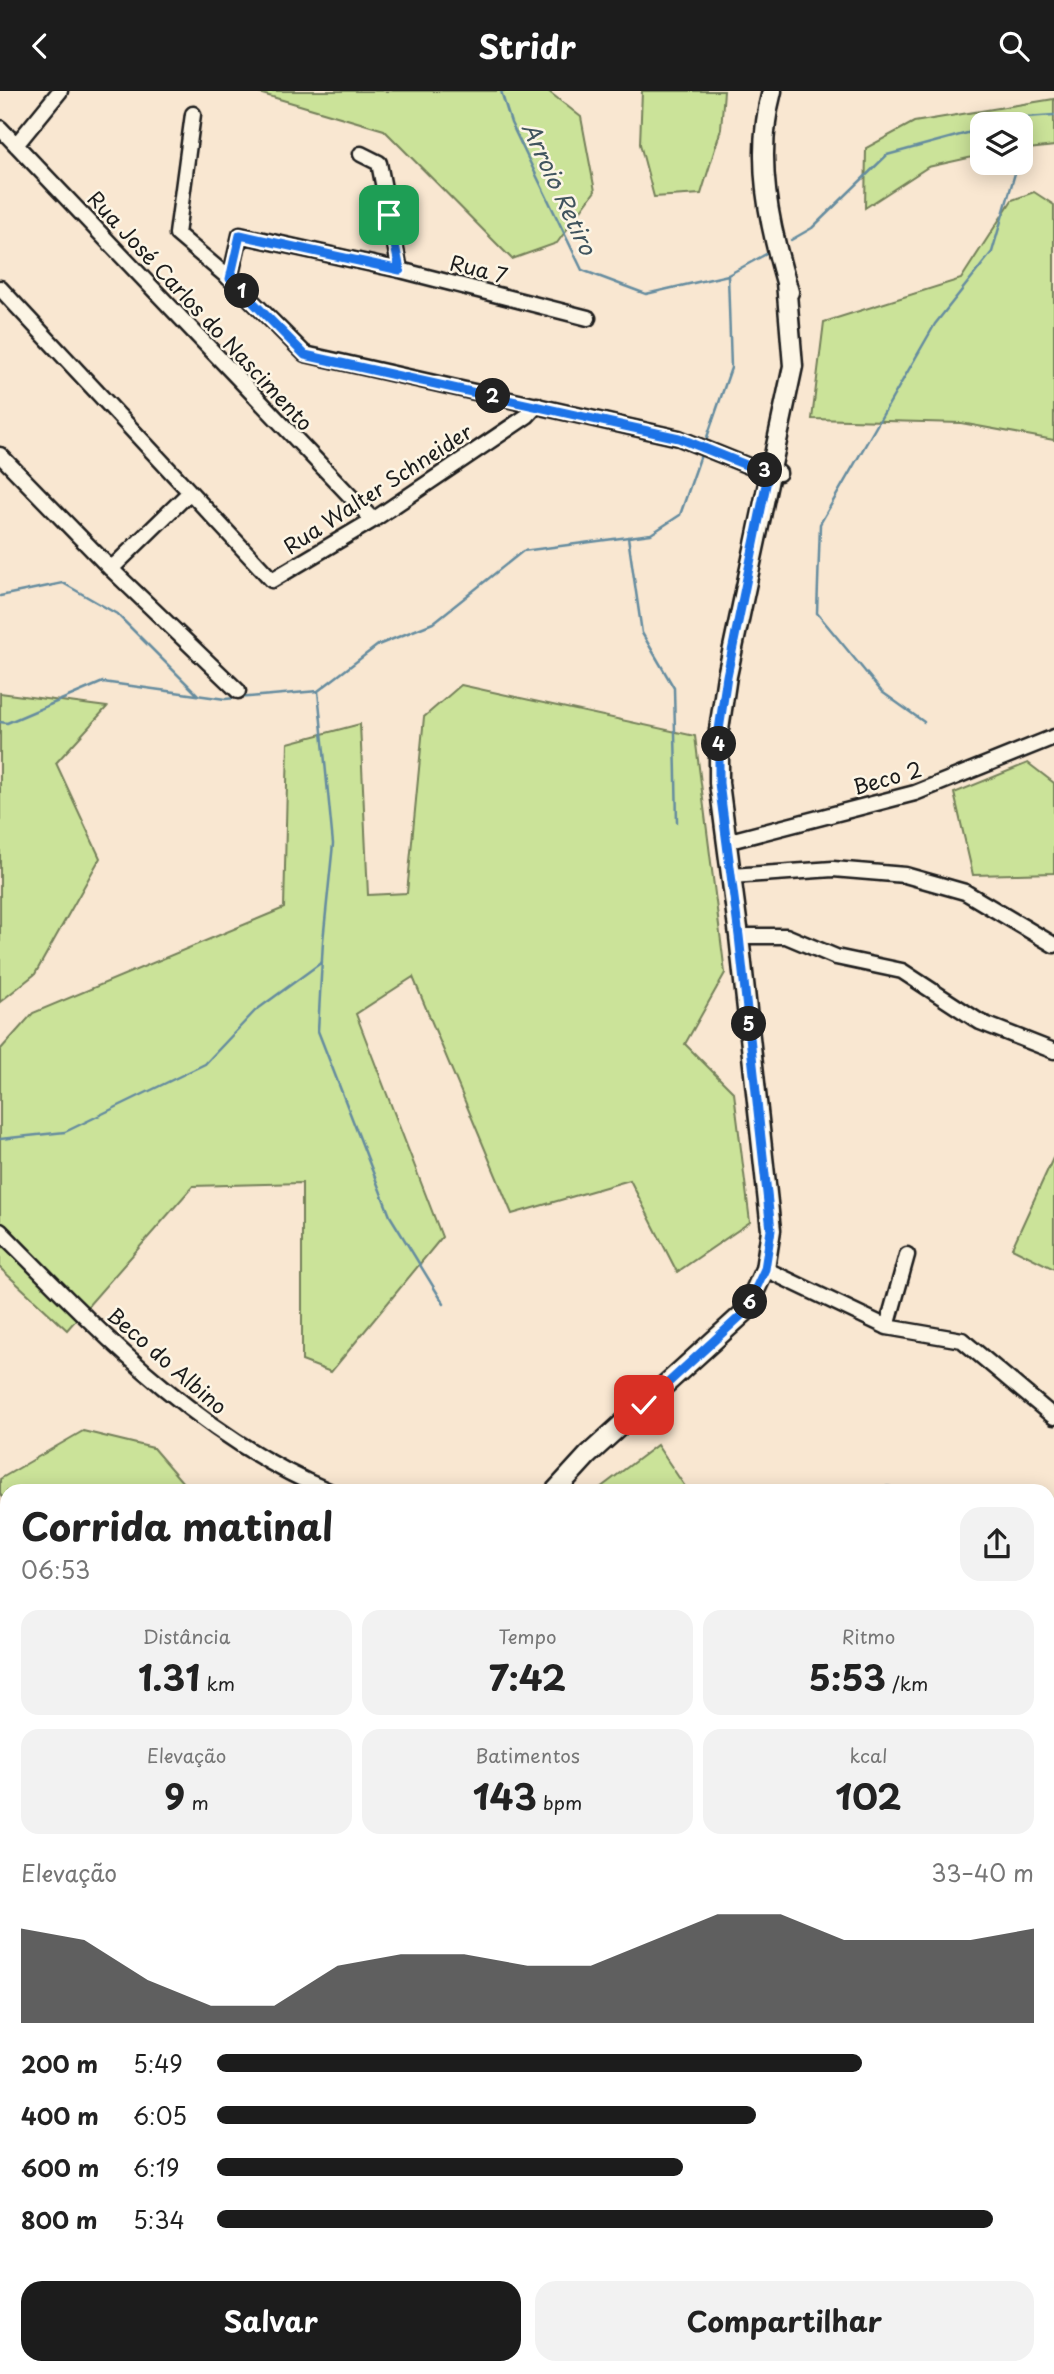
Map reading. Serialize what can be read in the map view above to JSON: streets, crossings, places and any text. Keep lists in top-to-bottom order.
{
  "streets": {
    "street": [
      "Rua 7",
      "Rua José Carlos do Nascimento",
      "Rua Walter Schneider",
      "Beco 2",
      "Beco do Albino"
    ]
  },
  "crossings": [
    ["Rua José Carlos do Nascimento", "Rua Walter Schneider"]
  ],
  "water": ["Arroio Retiro"],
  "page": {
    "header": "Stridr",
    "pins": [
      "1",
      "2",
      "3",
      "4",
      "5",
      "6"
    ],
    "heading": ["Corrida matinal", "06:53"],
    "stats": [
      ["Distância", "1.31 km"],
      ["Tempo", "7:42"],
      ["Ritmo", "5:53 /km"],
      ["Elevação", "9 m"],
      ["Batimentos", "143 bpm"],
      ["kcal", "102"]
    ],
    "chart": ["Elevação", "33–40 m"],
    "list": [
      {
        "name": "200 m",
        "note": "5:49"
      },
      {
        "name": "400 m",
        "note": "6:05"
      },
      {
        "name": "600 m",
        "note": "6:19"
      },
      {
        "name": "800 m",
        "note": "5:34"
      }
    ],
    "buttons": ["Salvar", "Compartilhar"]
  }
}
